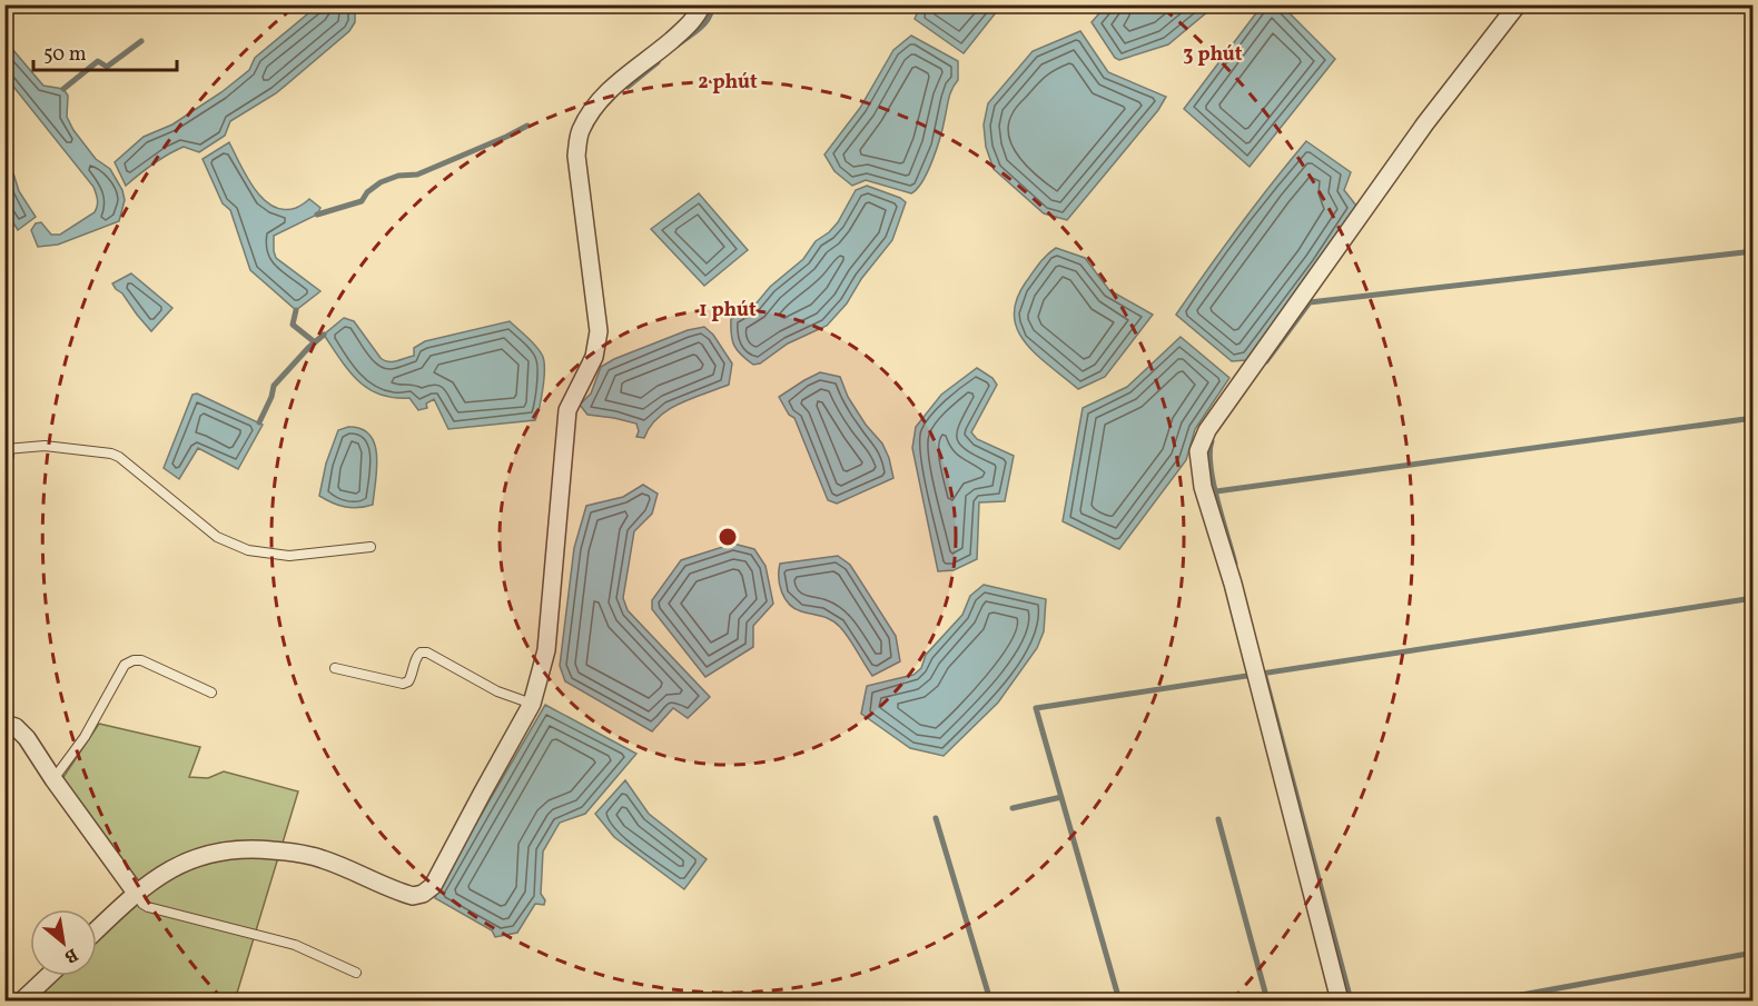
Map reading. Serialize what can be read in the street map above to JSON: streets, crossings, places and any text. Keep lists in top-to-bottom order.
{
  "scale_bar": "50 m",
  "north": "bottom right",
  "rings": ["3 phút", "2 phút", "1 phút"]
}
